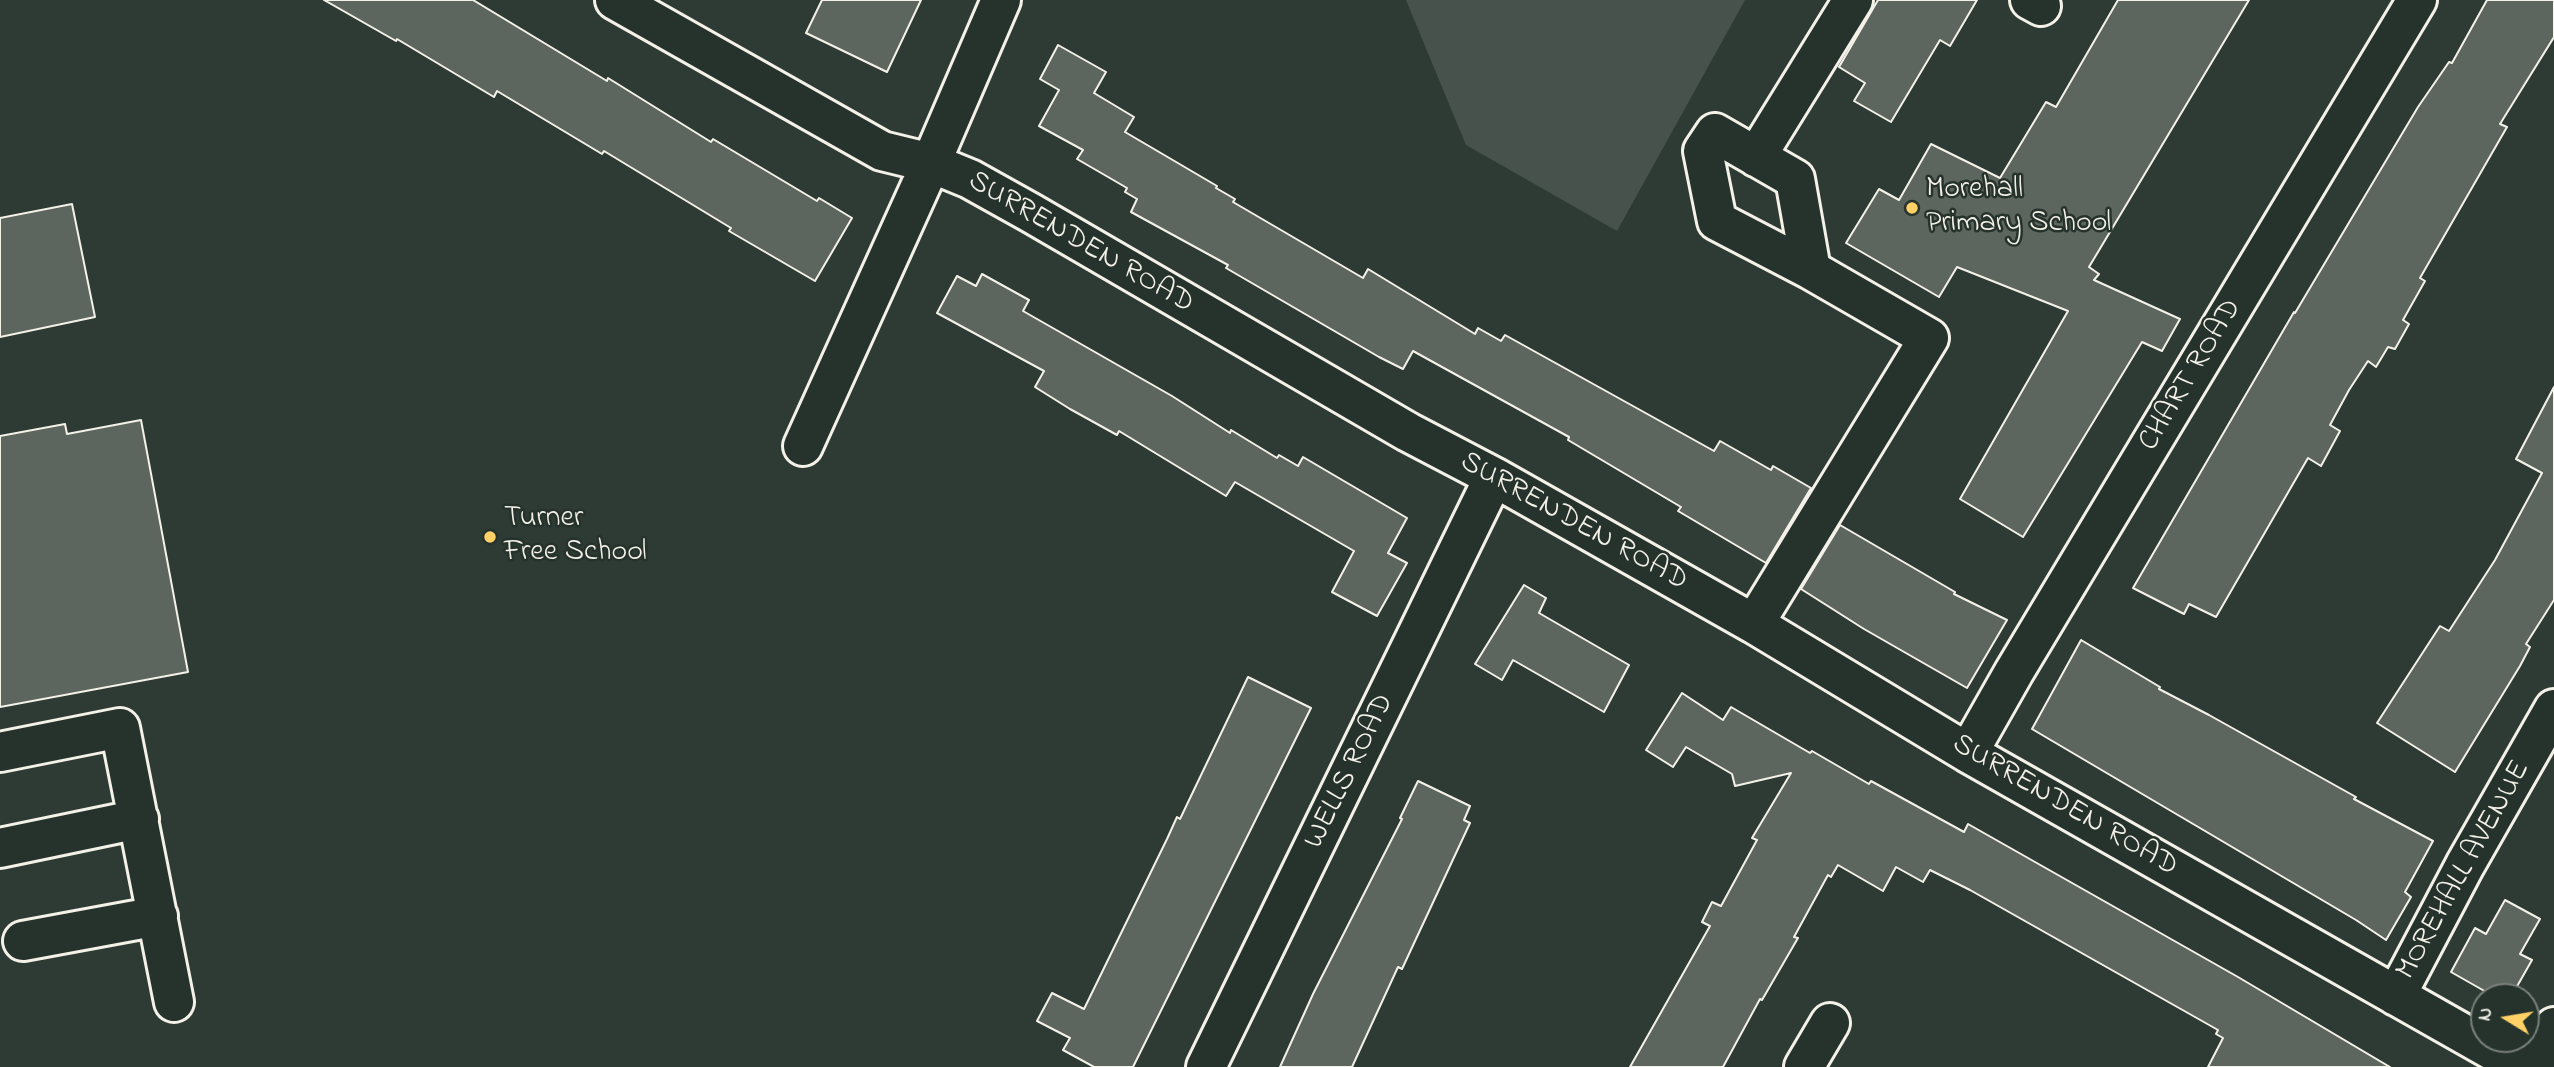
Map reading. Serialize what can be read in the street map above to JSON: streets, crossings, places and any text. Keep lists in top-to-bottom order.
{
  "streets": {
    "street": [
      "SURRENDEN ROAD",
      "CHART ROAD",
      "WELLS ROAD",
      "MOREHALL AVENUE"
    ]
  },
  "crossings": [
    ["SURRENDEN ROAD", "CHART ROAD"],
    ["SURRENDEN ROAD", "WELLS ROAD"],
    ["SURRENDEN ROAD", "MOREHALL AVENUE"]
  ],
  "places": ["Morehall Primary School", "Turner Free School"],
  "north": "left"
}
